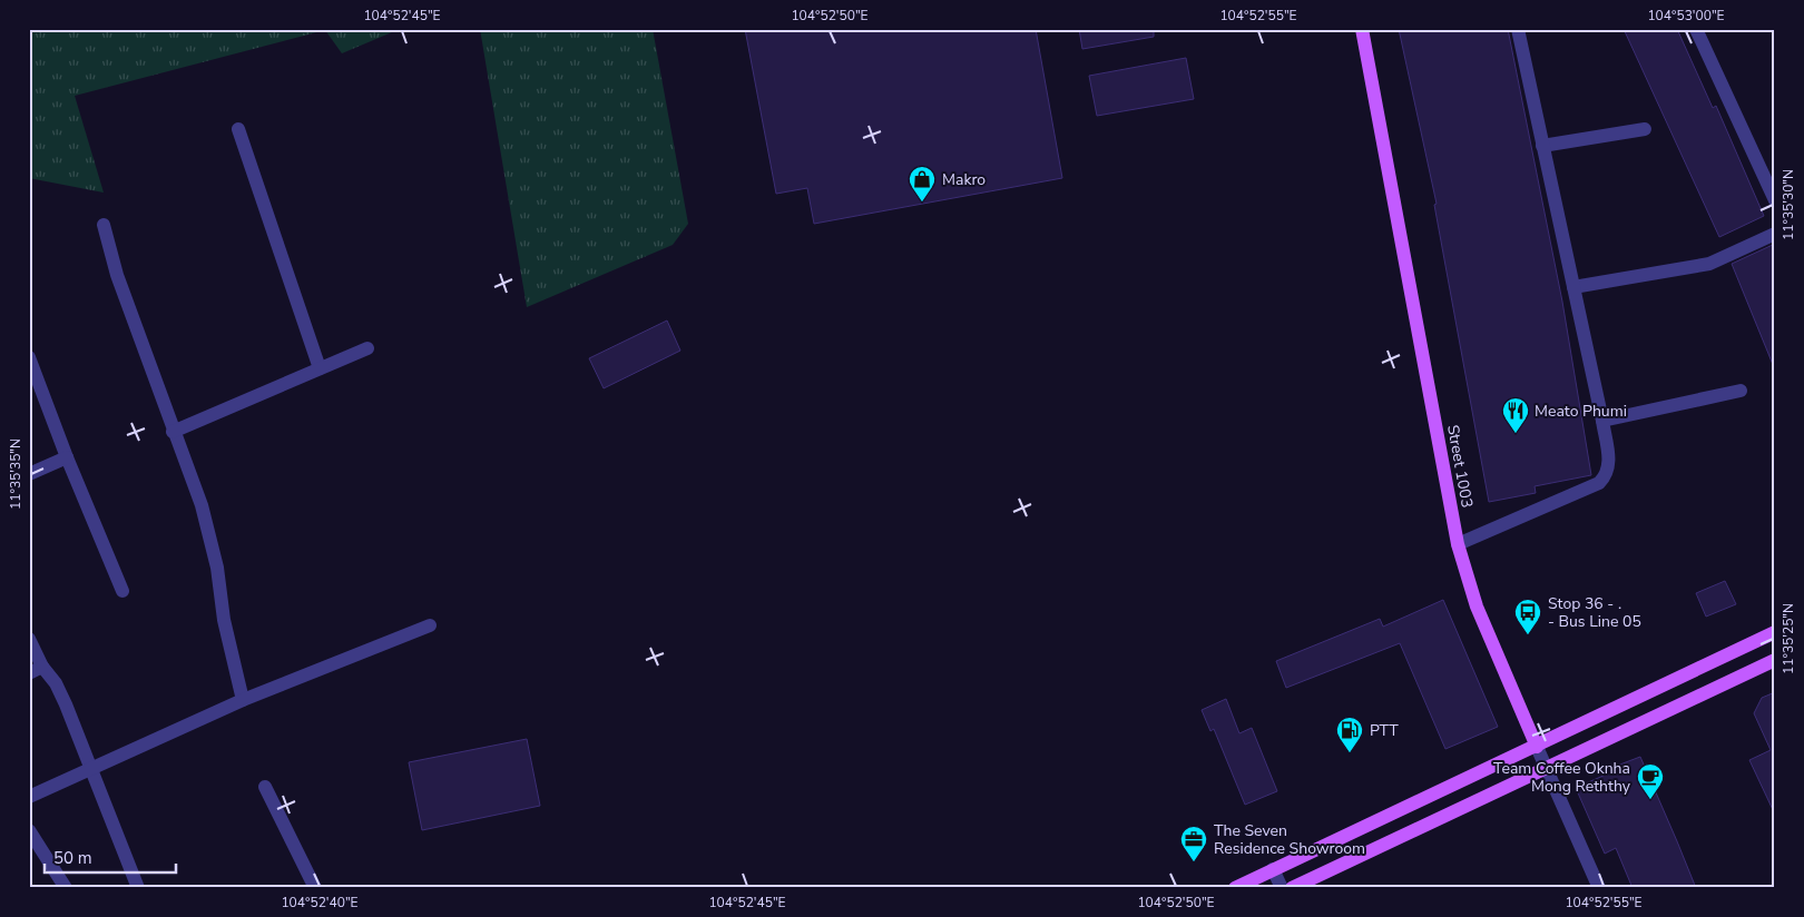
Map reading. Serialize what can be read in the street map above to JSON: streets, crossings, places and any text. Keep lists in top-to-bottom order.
{
  "streets": {
    "main road": ["Street 1003"]
  },
  "places": {
    "shop": ["Makro"],
    "restaurant": ["Meato Phumi"],
    "bus stop": ["Stop 36 - . - Bus Line 05"],
    "fuel station": ["PTT"],
    "cafe": ["Team Coffee Oknha Mong Reththy"],
    "office": ["The Seven Residence Showroom"]
  },
  "scale_bar": "50 m",
  "coordinates": [
    "104°52'45\"E",
    "104°52'50\"E",
    "104°52'55\"E",
    "104°53'00\"E",
    "11°35'30\"N",
    "11°35'35\"N",
    "11°35'25\"N",
    "104°52'40\"E"
  ]
}
